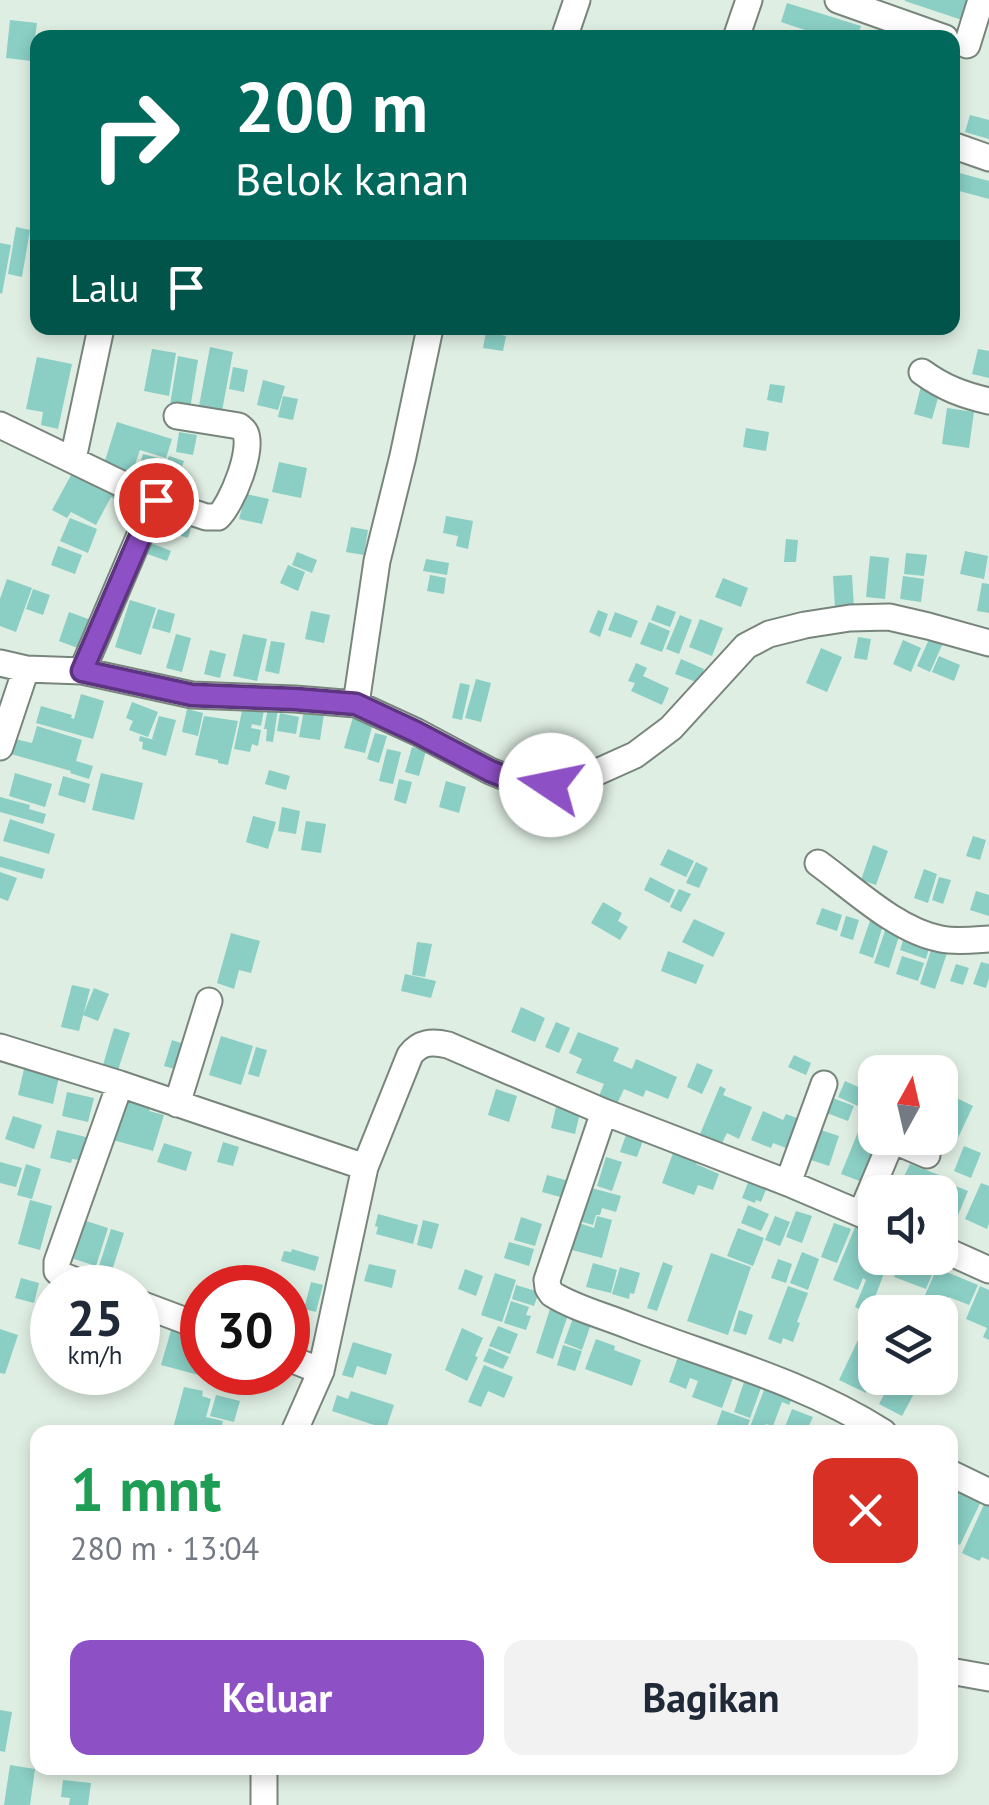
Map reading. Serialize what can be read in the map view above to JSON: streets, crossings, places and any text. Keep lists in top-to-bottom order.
{
  "north": "top",
  "page": {
    "turn": ["200 m", "Belok kanan"],
    "then": "Lalu",
    "speed": "25 km/h",
    "limit": "30",
    "heading": ["1 mnt", "280 m · 13:04"],
    "buttons": ["Keluar", "Bagikan"]
  }
}
